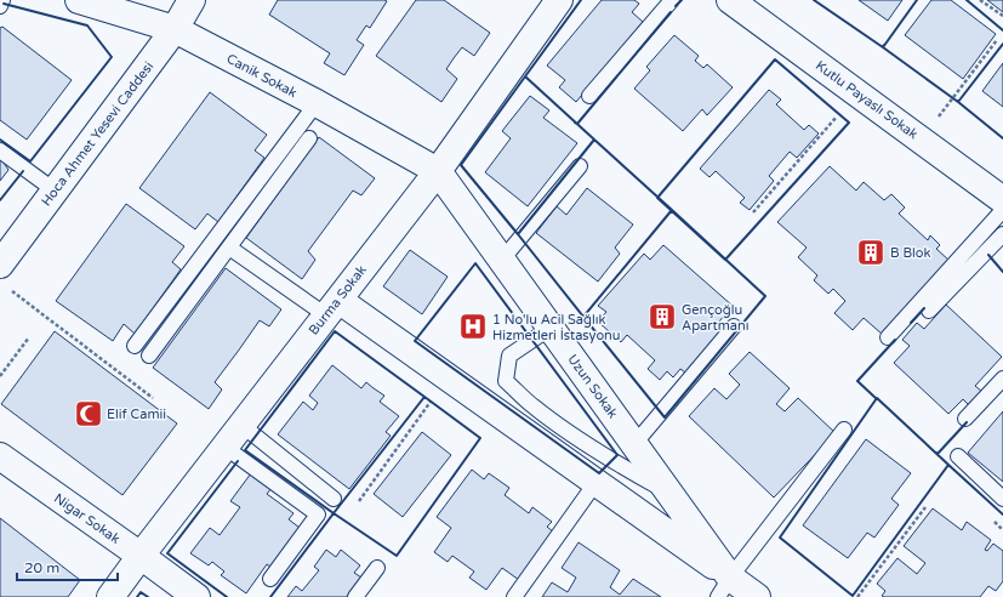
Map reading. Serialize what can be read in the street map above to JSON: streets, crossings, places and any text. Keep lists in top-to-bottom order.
{
  "streets": {
    "street": [
      "Canik Sokak",
      "Kutlu Payaslı Sokak",
      "Hoca Ahmet Yesevi Caddesi",
      "Burma Sokak",
      "Uzun Sokak",
      "Nigar Sokak"
    ]
  },
  "crossings": [
    ["Canik Sokak", "Hoca Ahmet Yesevi Caddesi"],
    ["Canik Sokak", "Burma Sokak"],
    ["Canik Sokak", "Uzun Sokak"],
    ["Burma Sokak", "Uzun Sokak"],
    ["Burma Sokak", "Nigar Sokak"]
  ],
  "places": {
    "building": ["B Blok", "Gençoğlu Apartmanı"],
    "hospital": ["1 No'lu Acil Sağlık Hizmetleri İstasyonu"],
    "mosque": ["Elif Camii"]
  },
  "scale_bar": "20 m"
}
